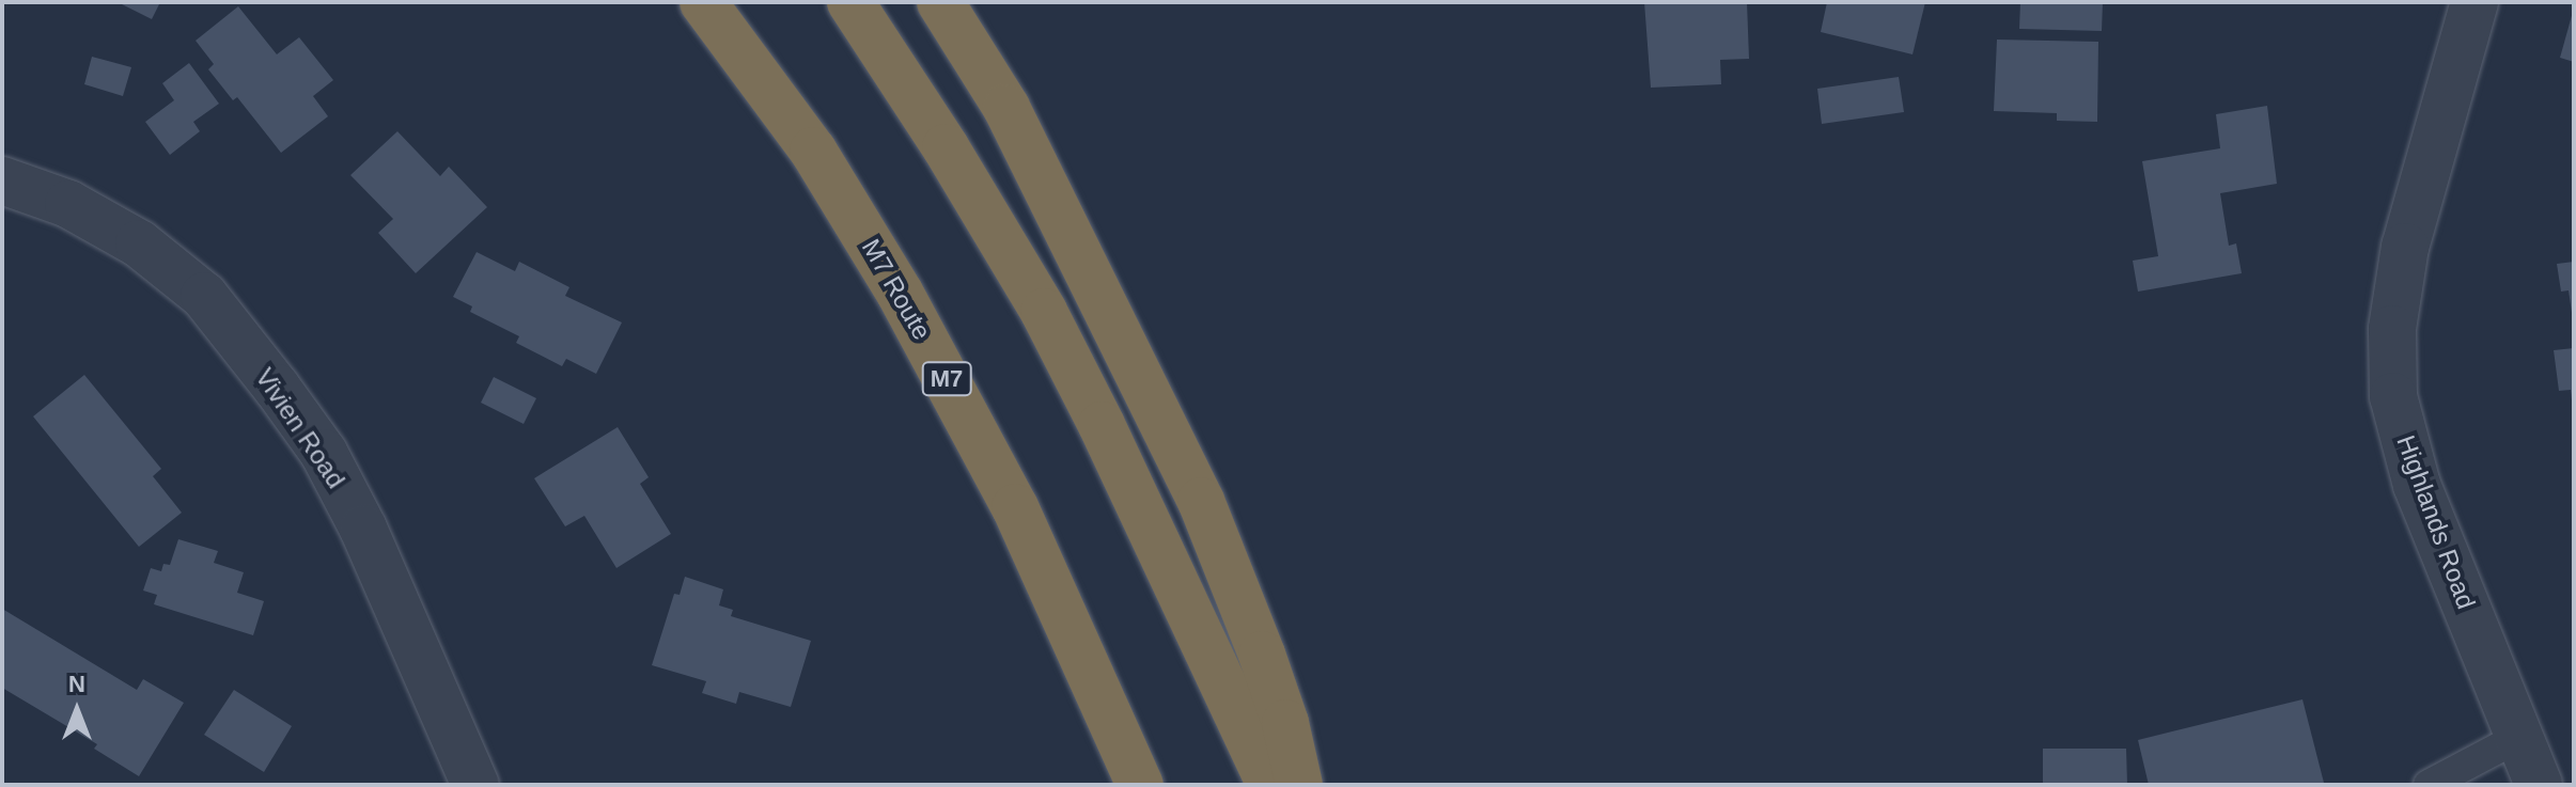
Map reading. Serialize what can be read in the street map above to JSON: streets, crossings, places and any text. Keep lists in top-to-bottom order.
{
  "streets": {
    "highway": ["M7 Route", "M7"],
    "street": ["Vivien Road", "Highlands Road"]
  },
  "north": "top"
}
